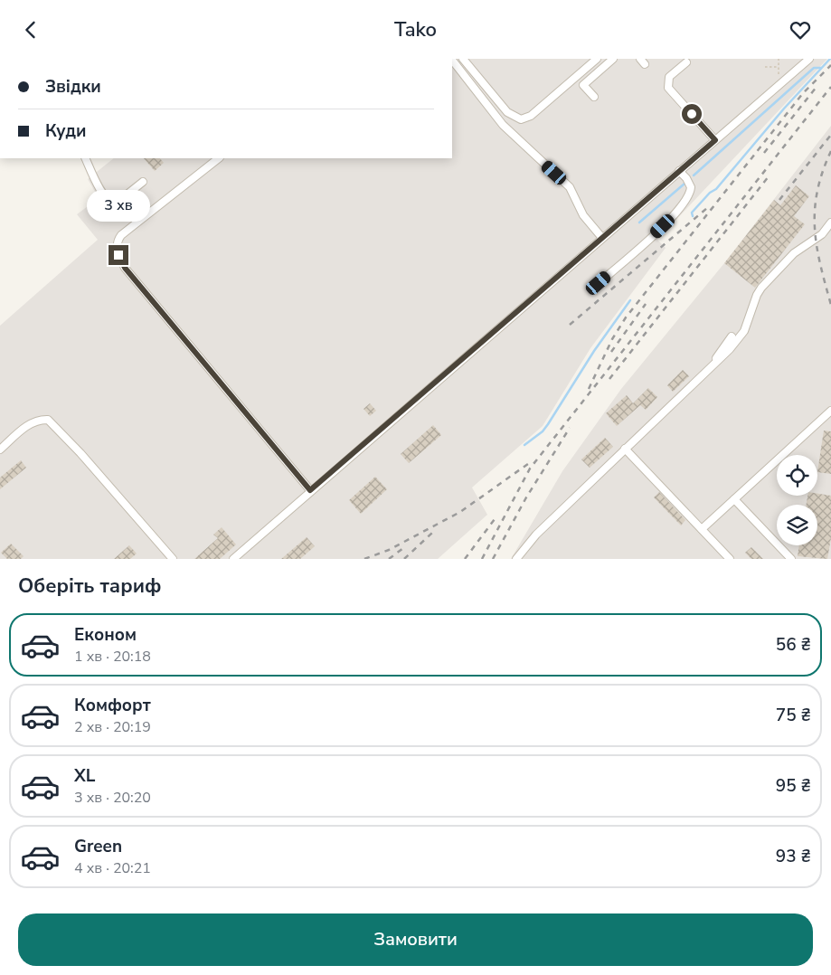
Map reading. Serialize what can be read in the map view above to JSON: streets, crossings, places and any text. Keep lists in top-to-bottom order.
{
  "page": {
    "header": "Tako",
    "banner": ["Звідки", "Куди"],
    "bubble": "3 хв",
    "heading": "Оберіть тариф",
    "list": [
      {
        "name": "Економ",
        "note": "1 хв · 20:18",
        "value": "56 ₴"
      },
      {
        "name": "Комфорт",
        "note": "2 хв · 20:19",
        "value": "75 ₴"
      },
      {
        "name": "XL",
        "note": "3 хв · 20:20",
        "value": "95 ₴"
      },
      {
        "name": "Green",
        "note": "4 хв · 20:21",
        "value": "93 ₴"
      }
    ],
    "buttons": "Замовити"
  }
}
